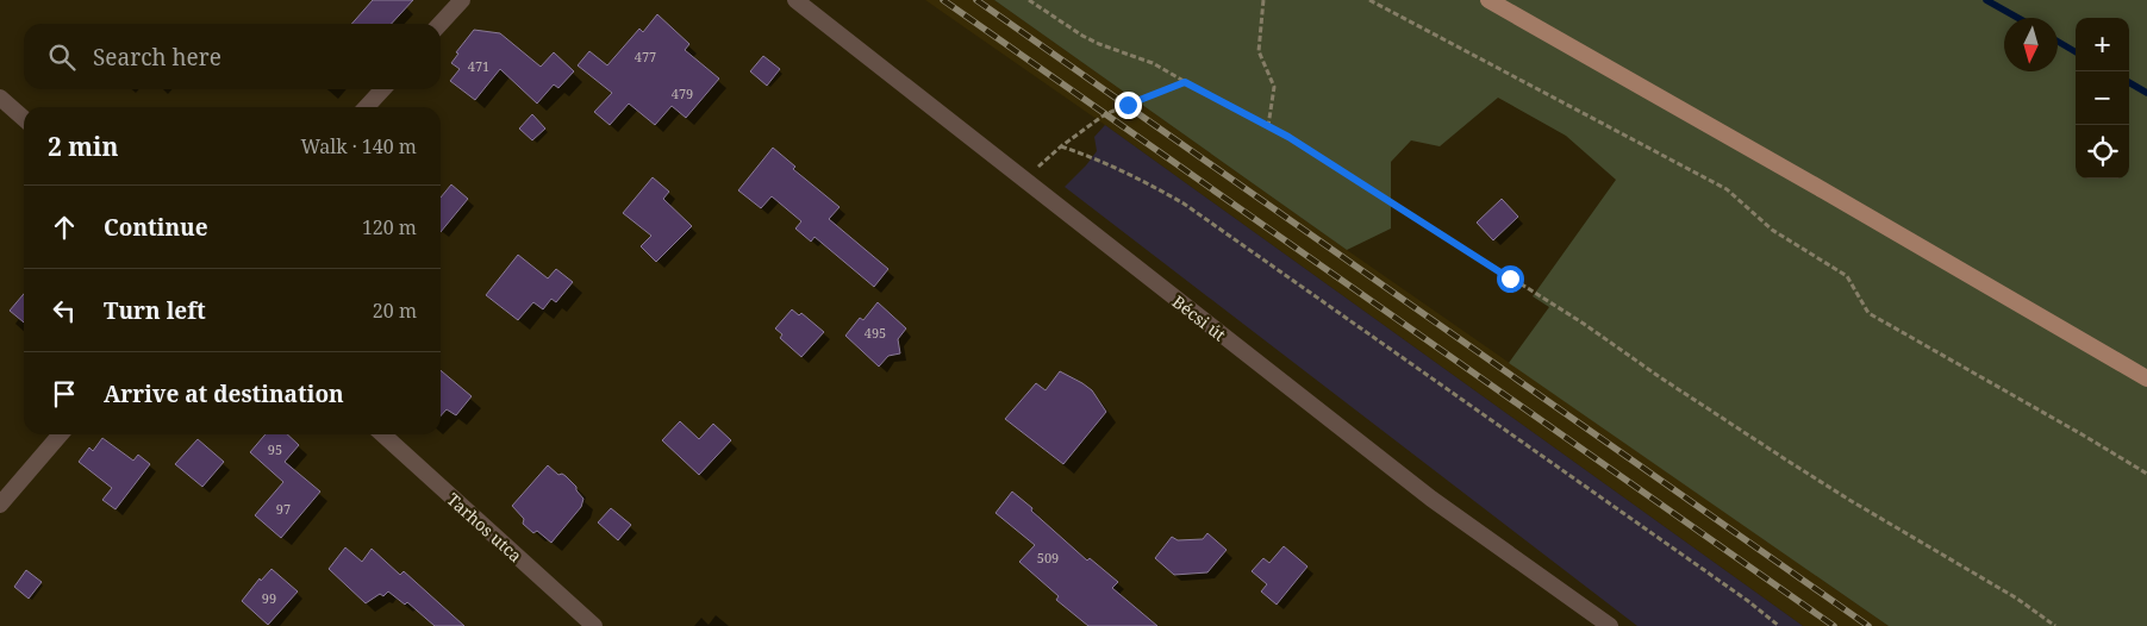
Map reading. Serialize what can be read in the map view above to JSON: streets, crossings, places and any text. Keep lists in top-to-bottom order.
{
  "streets": {
    "street": ["Bécsi út", "Tarhos utca"]
  },
  "house_numbers": [
    "477",
    "471",
    "479",
    "495",
    "95",
    "97",
    "509",
    "99"
  ],
  "north": "bottom",
  "page": {
    "map_buttons": ["+", "−"],
    "search": "Search here",
    "heading": ["2 min", "Walk · 140 m"],
    "list": [
      ["Continue", "120 m"],
      ["Turn left", "20 m"],
      "Arrive at destination"
    ]
  }
}
